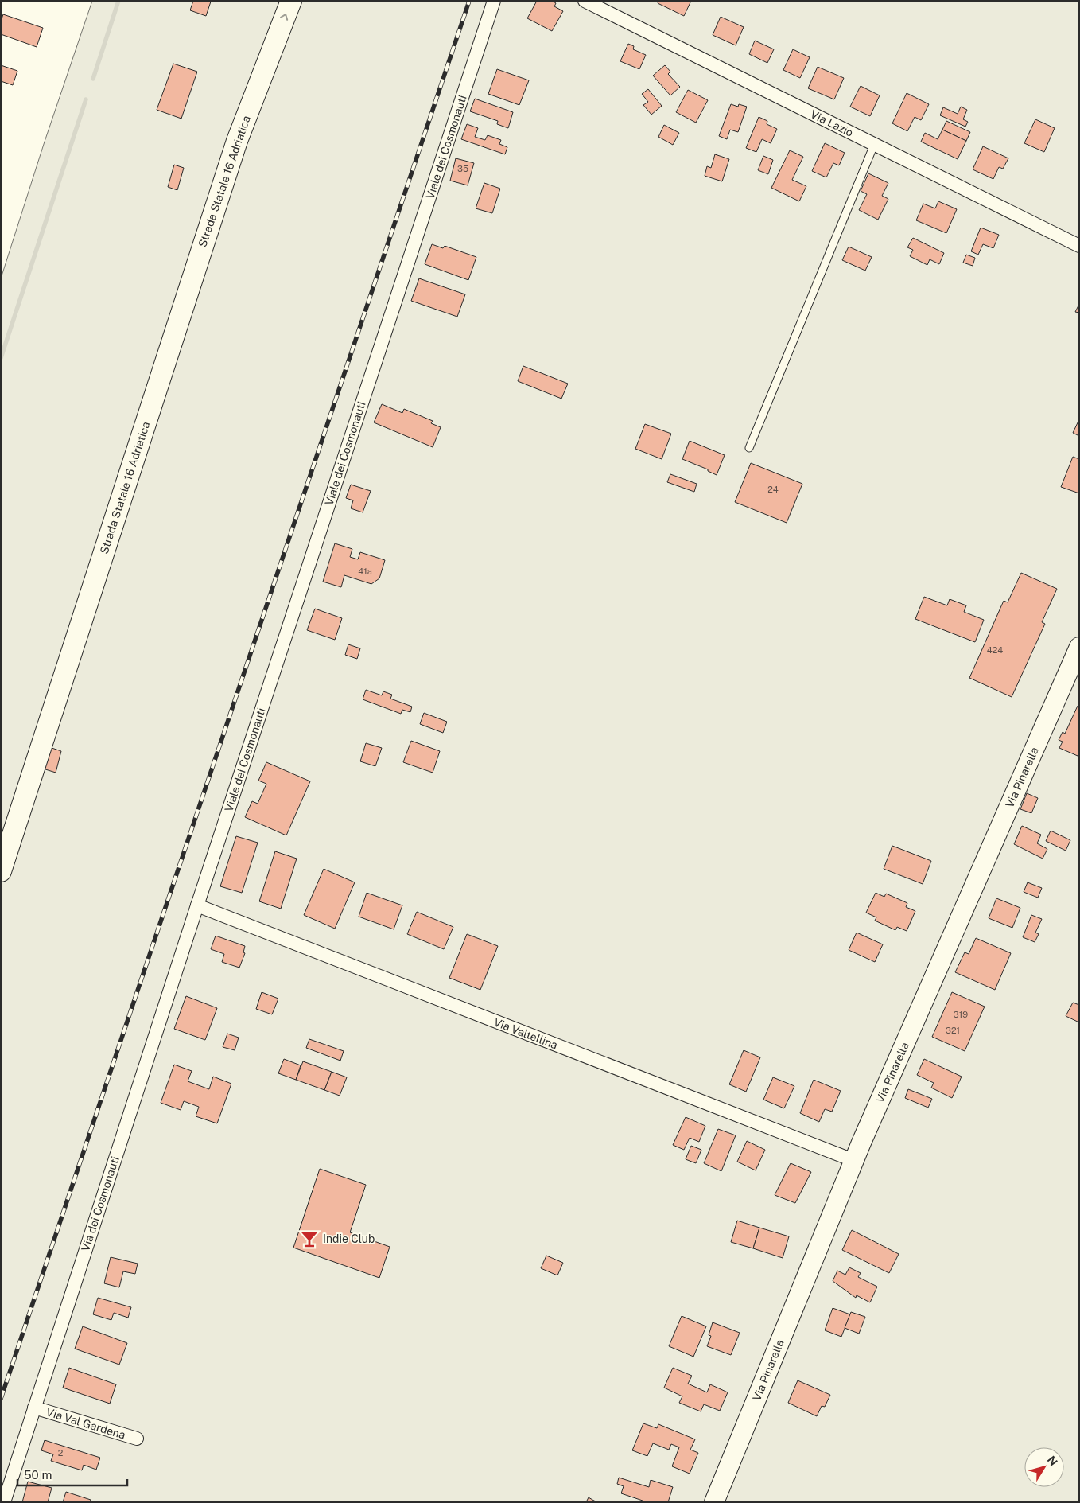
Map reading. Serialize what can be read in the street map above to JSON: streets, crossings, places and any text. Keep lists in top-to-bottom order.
{
  "streets": {
    "main road": ["Strada Statale 16 Adriatica"],
    "street": [
      "Via Lazio",
      "Viale dei Cosmonauti",
      "Via Pinarella",
      "Via Valtellina",
      "Via dei Cosmonauti",
      "Via Val Gardena"
    ]
  },
  "crossings": [
    ["Viale dei Cosmonauti", "Via Valtellina"],
    ["Viale dei Cosmonauti", "Via dei Cosmonauti"],
    ["Via Pinarella", "Via Valtellina"],
    ["Via Valtellina", "Via dei Cosmonauti"],
    ["Via dei Cosmonauti", "Via Val Gardena"]
  ],
  "places": {
    "bar": ["Indie Club"]
  },
  "house_numbers": [
    "35",
    "24",
    "41a",
    "424",
    "319",
    "321",
    "2"
  ],
  "scale_bar": "50 m",
  "north": "top right"
}
